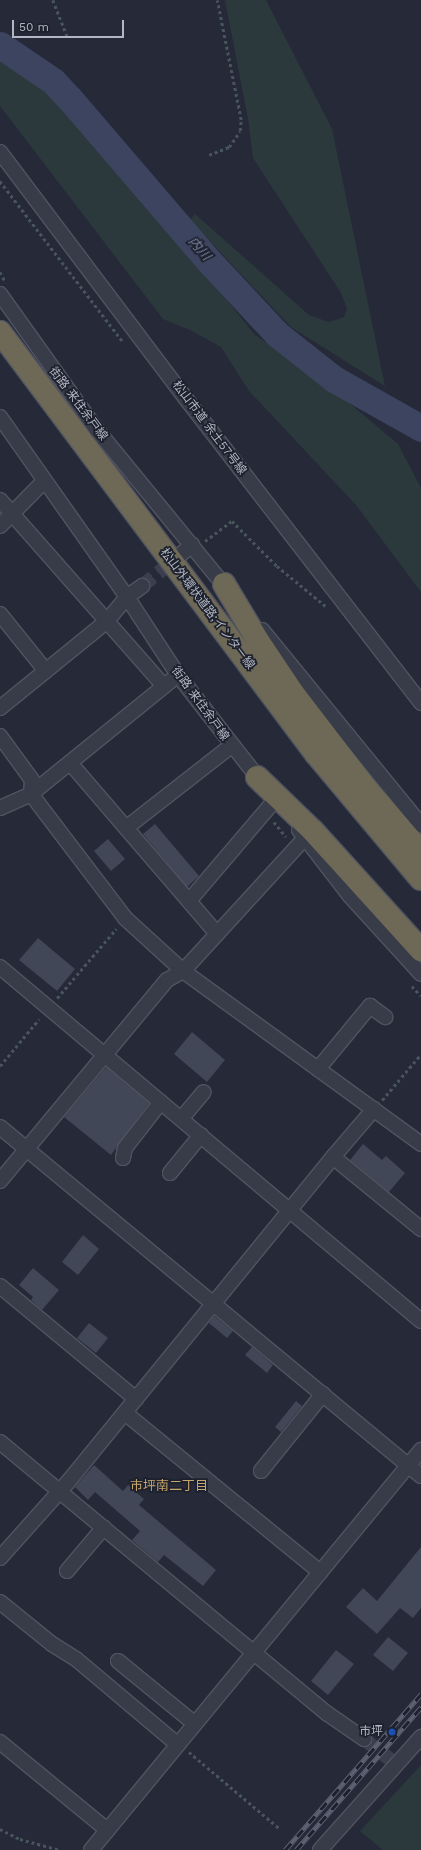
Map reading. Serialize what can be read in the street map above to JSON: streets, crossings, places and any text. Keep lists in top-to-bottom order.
{
  "streets": {
    "highway": ["松山外環状道路;インター線"],
    "street": ["街路 来住余戸線", "松山市道 余土57号線"]
  },
  "districts": ["市坪南二丁目"],
  "water": ["内川"],
  "places": ["市坪"],
  "scale_bar": "50 m"
}
